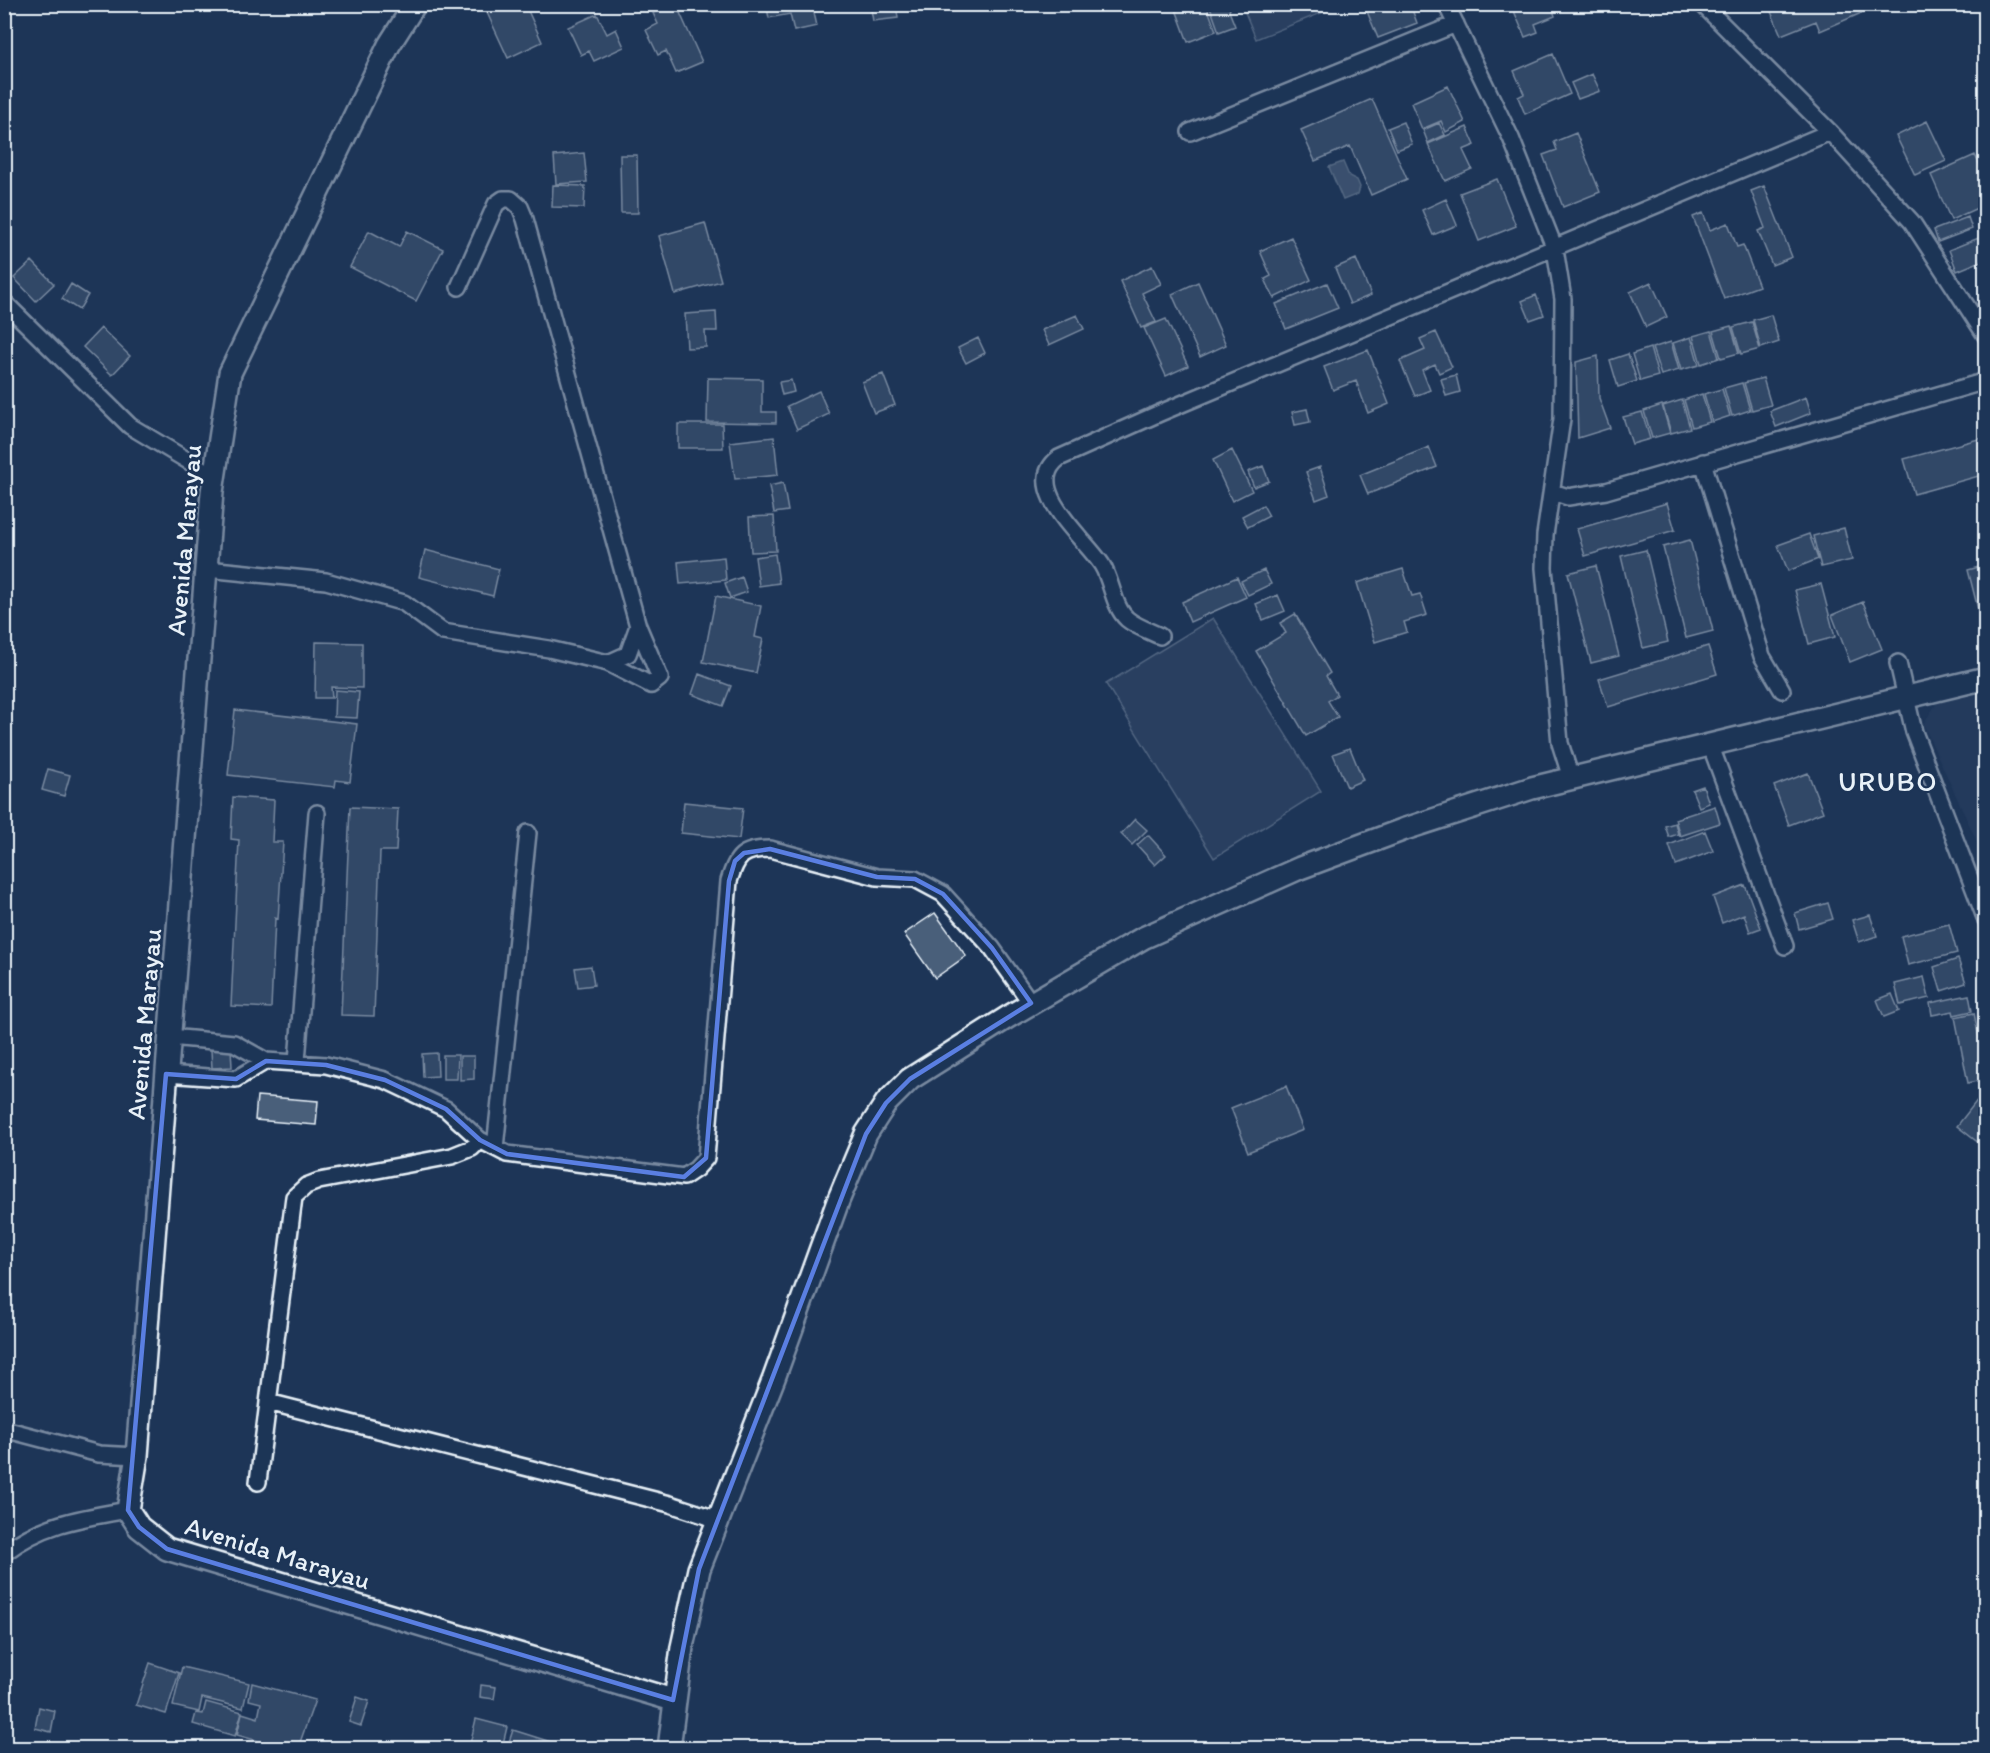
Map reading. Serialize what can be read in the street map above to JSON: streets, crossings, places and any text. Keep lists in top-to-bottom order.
{
  "streets": {
    "street": ["Avenida Marayau"]
  },
  "districts": ["URUBO"]
}
